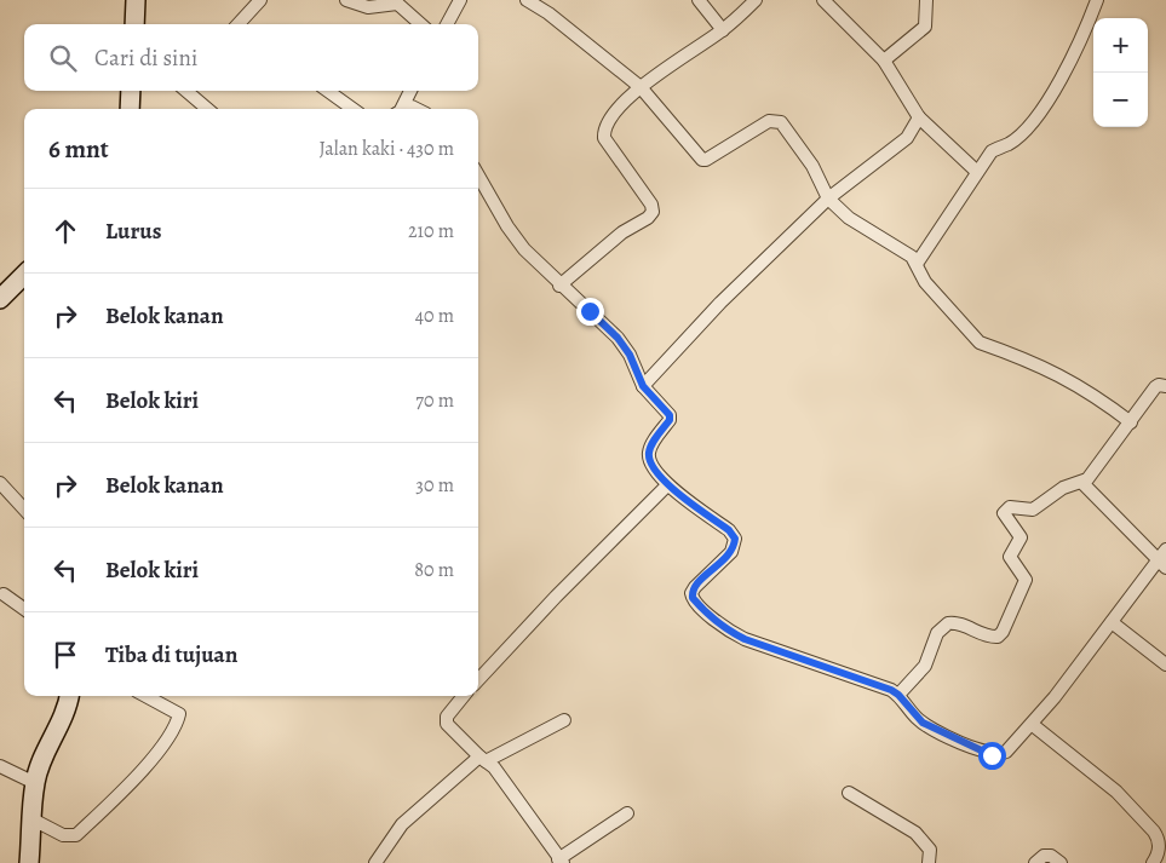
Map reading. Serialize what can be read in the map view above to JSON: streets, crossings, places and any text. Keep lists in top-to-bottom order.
{
  "page": {
    "map_buttons": ["+", "−"],
    "search": "Cari di sini",
    "heading": ["6 mnt", "Jalan kaki · 430 m"],
    "list": [
      ["Lurus", "210 m"],
      ["Belok kanan", "40 m"],
      ["Belok kiri", "70 m"],
      ["Belok kanan", "30 m"],
      ["Belok kiri", "80 m"],
      "Tiba di tujuan"
    ]
  }
}
